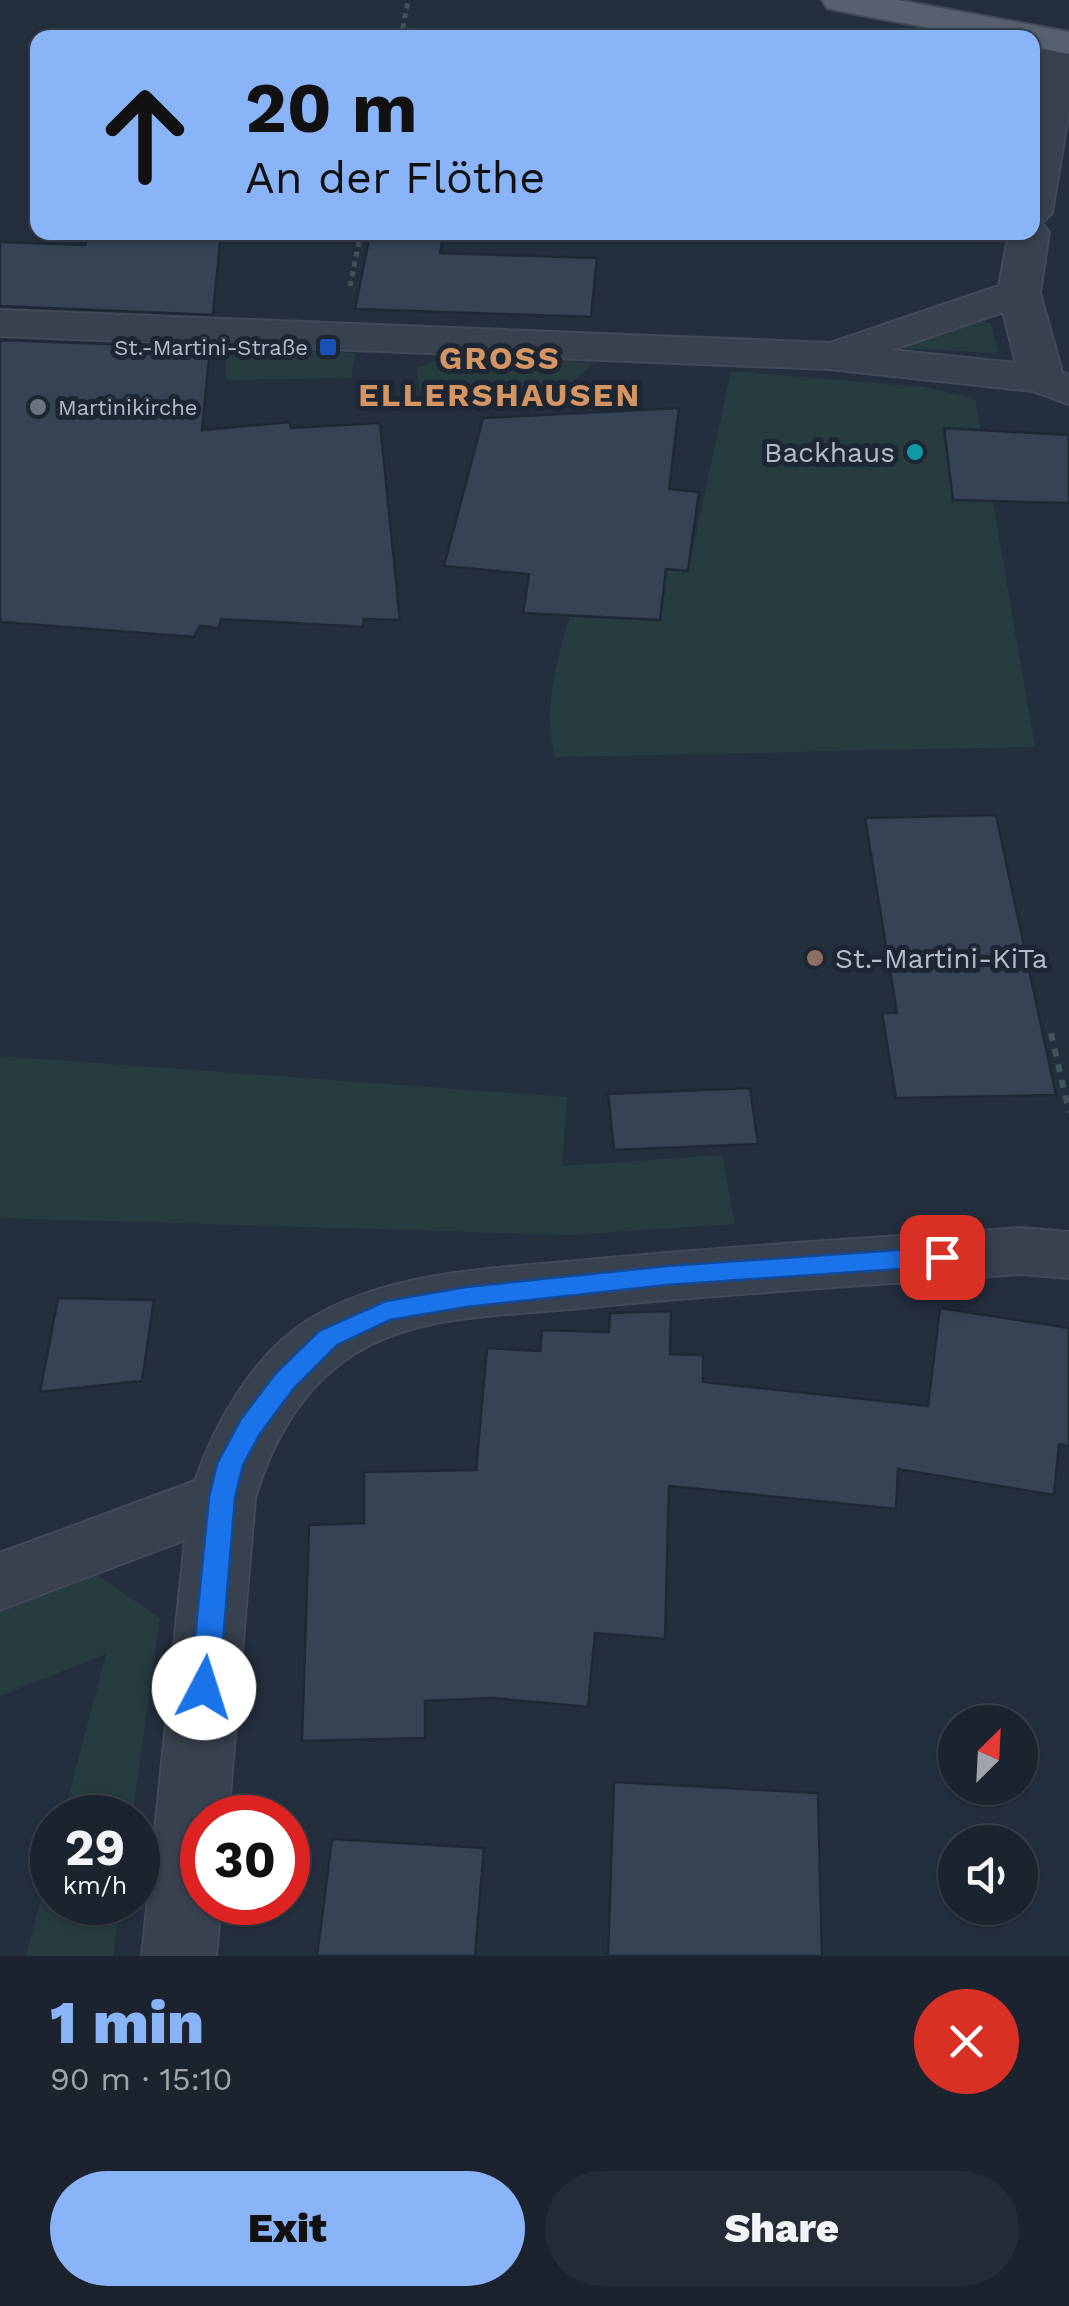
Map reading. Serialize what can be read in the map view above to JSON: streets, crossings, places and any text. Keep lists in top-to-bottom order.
{
  "districts": ["GROSS ELLERSHAUSEN"],
  "places": {
    "transit": ["St.-Martini-Straße"],
    "other": ["Martinikirche", "Backhaus", "St.-Martini-KiTa"]
  },
  "north": "top right",
  "page": {
    "turn": ["20 m", "An der Flöthe"],
    "speed": "29 km/h",
    "limit": "30",
    "heading": ["1 min", "90 m · 15:10"],
    "buttons": ["Exit", "Share"]
  }
}
